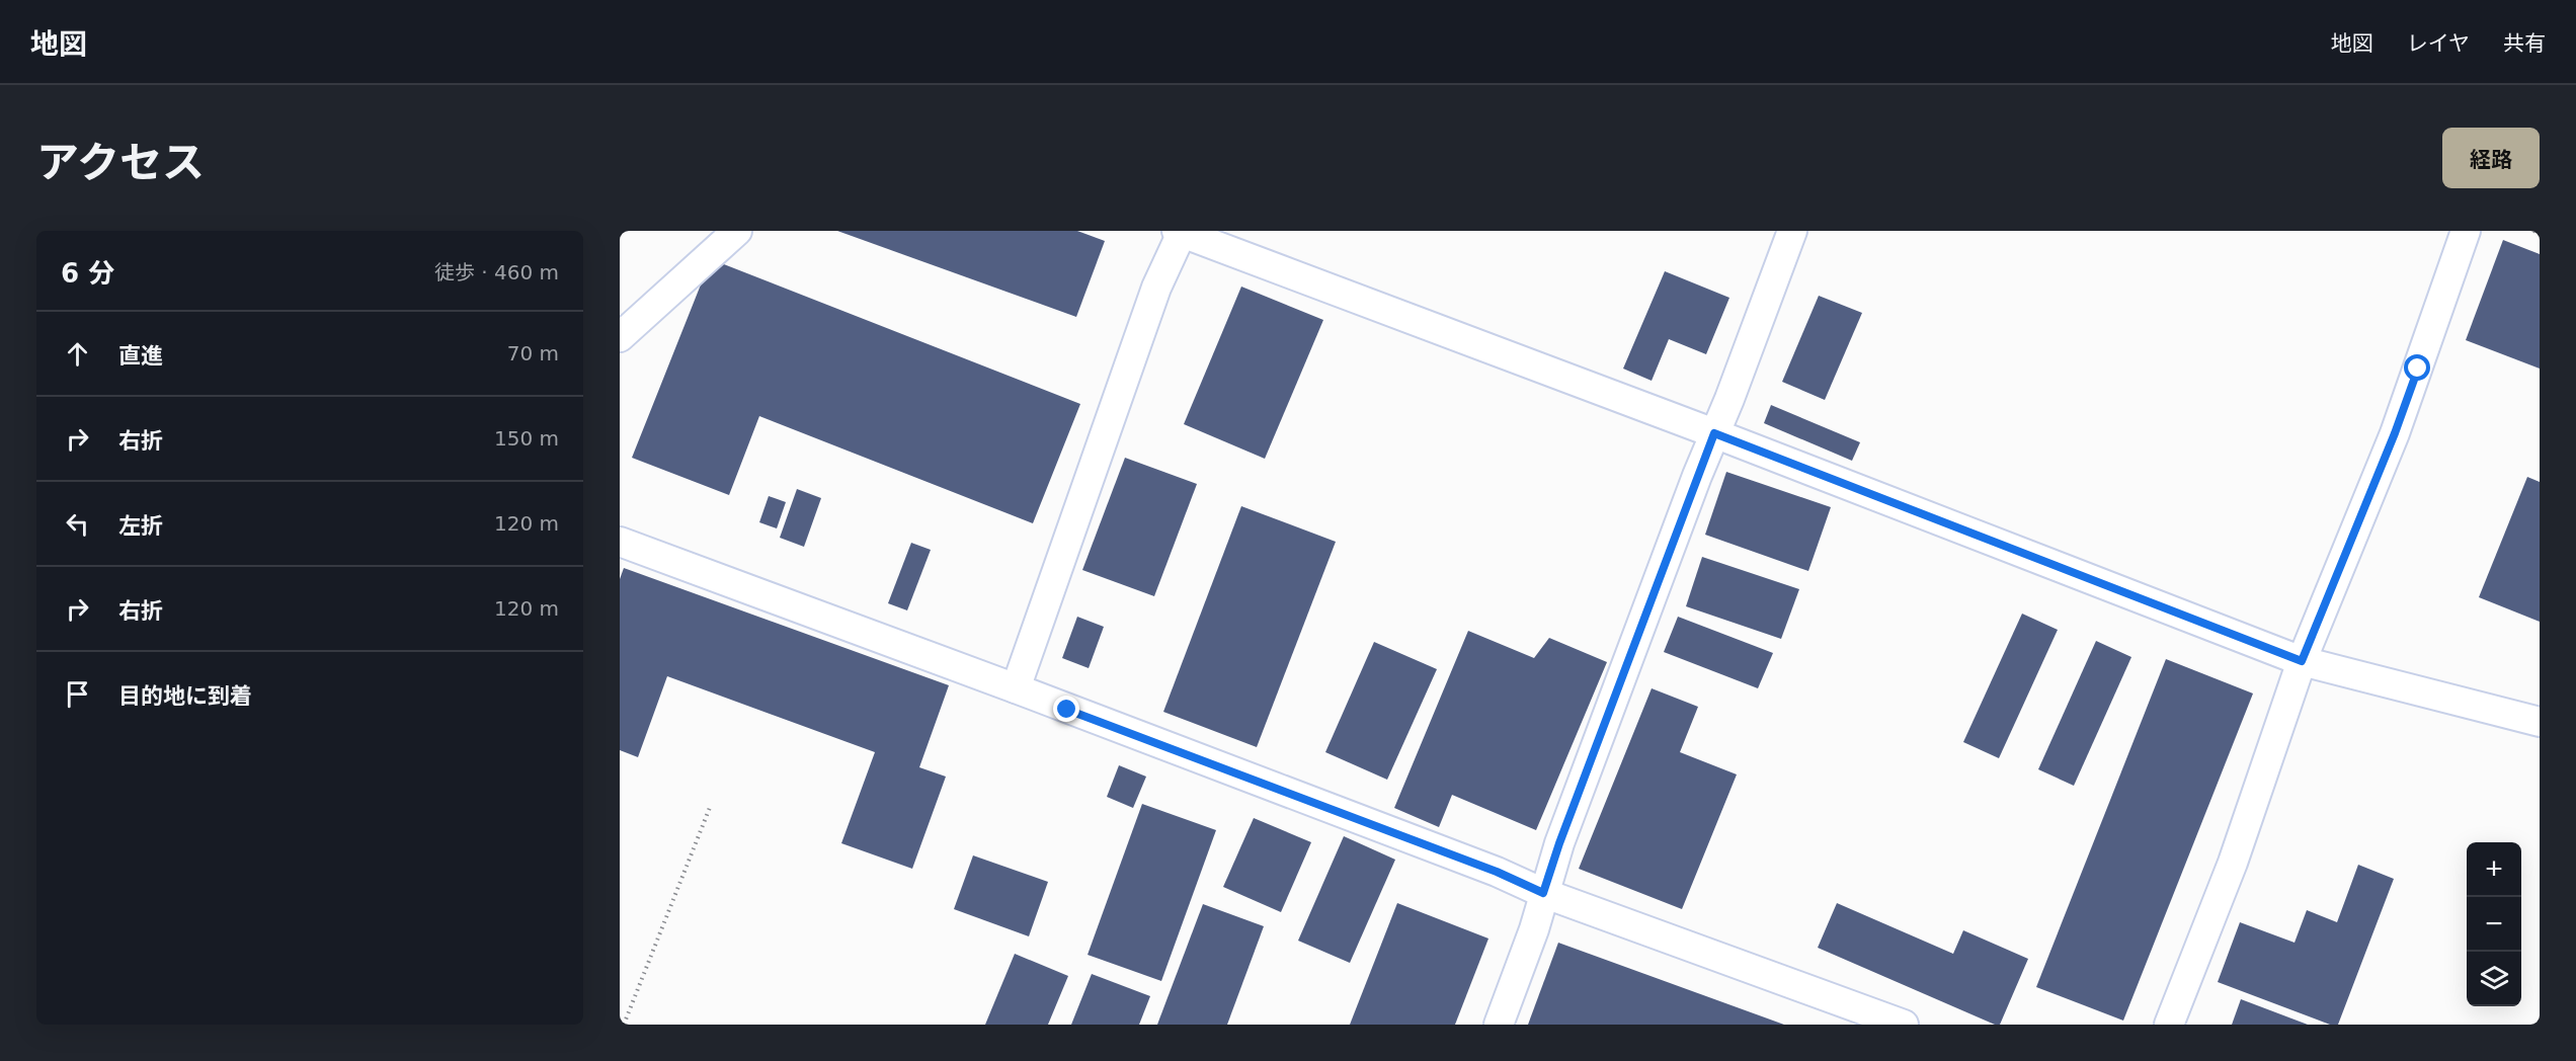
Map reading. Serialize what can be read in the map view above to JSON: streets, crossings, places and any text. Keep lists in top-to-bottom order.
{
  "page": {
    "header": "地図",
    "nav": ["地図", "レイヤ", "共有"],
    "title": "アクセス",
    "buttons": "経路",
    "heading": ["6 分", "徒歩 · 460 m"],
    "list": [
      ["直進", "70 m"],
      ["右折", "150 m"],
      ["左折", "120 m"],
      ["右折", "120 m"],
      "目的地に到着"
    ],
    "map_buttons": ["+", "−"]
  }
}
